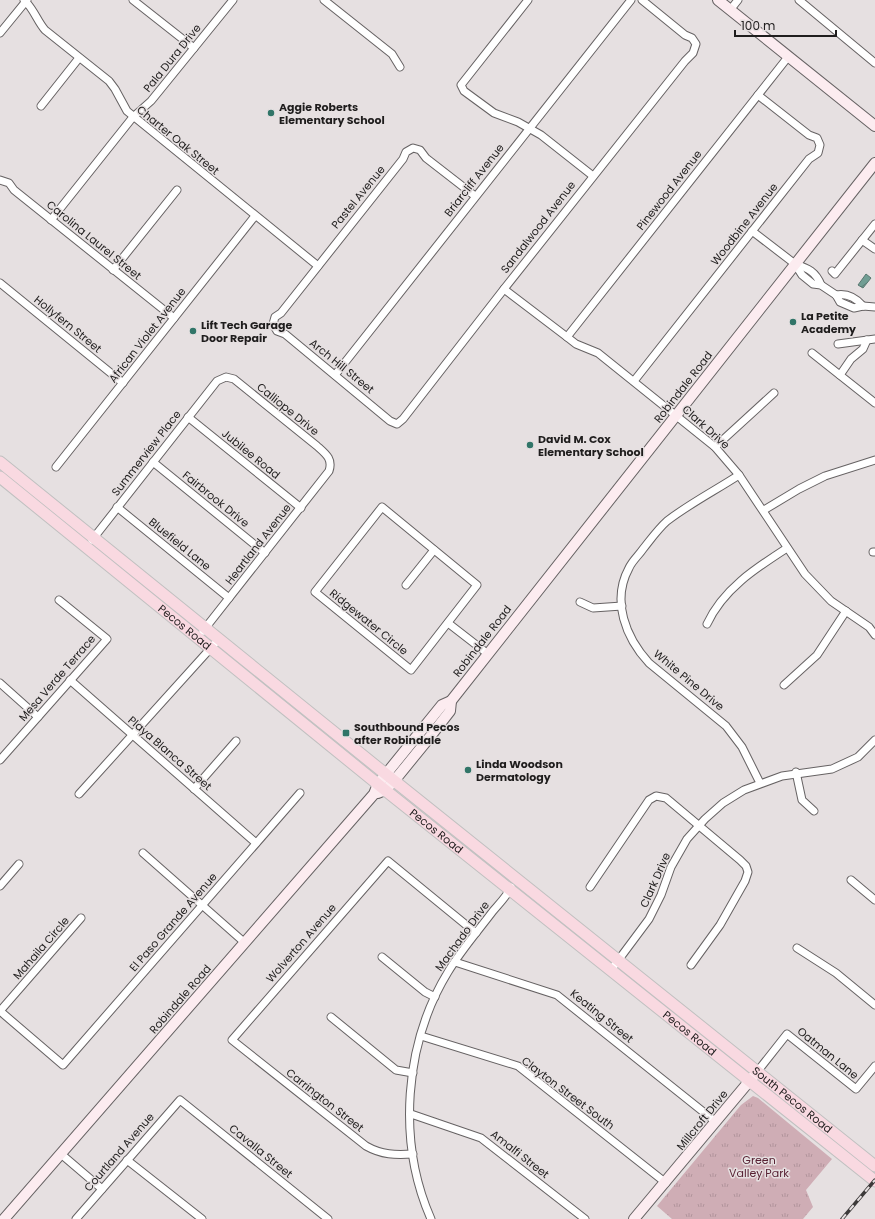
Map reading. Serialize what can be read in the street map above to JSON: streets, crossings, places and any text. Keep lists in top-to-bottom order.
{
  "streets": {
    "main road": ["Pecos Road", "South Pecos Road"],
    "street": [
      "Pala Dura Drive",
      "Charter Oak Street",
      "Briarcliff Avenue",
      "Pinewood Avenue",
      "Pastel Avenue",
      "Woodbine Avenue",
      "Sandalwood Avenue",
      "Carolina Laurel Street",
      "Hollyfern Street",
      "African Violet Avenue",
      "Arch Hill Street",
      "Robindale Road",
      "Calliope Drive",
      "Clark Drive",
      "Summerview Place",
      "Jubilee Road",
      "Fairbrook Drive",
      "Bluefield Lane",
      "Heartland Avenue",
      "Ridgewater Circle",
      "Mesa Verde Terrace",
      "White Pine Drive",
      "Playa Blanca Street",
      "El Paso Grande Avenue",
      "Machado Drive",
      "Wolverton Avenue",
      "Mahaila Circle",
      "Keating Street",
      "Oatman Lane",
      "Clayton Street South",
      "Carrington Street",
      "Millcroft Drive",
      "Cavalla Street",
      "Courtland Avenue",
      "Amalfi Street"
    ]
  },
  "crossings": [
    ["Pala Dura Drive", "Charter Oak Street"],
    ["Pala Dura Drive", "Carolina Laurel Street"],
    ["Charter Oak Street", "Pastel Avenue"],
    ["Charter Oak Street", "African Violet Avenue"],
    ["Briarcliff Avenue", "Pastel Avenue"],
    ["Briarcliff Avenue", "Arch Hill Street"],
    ["Pinewood Avenue", "Woodbine Avenue"],
    ["Pinewood Avenue", "Clark Drive"],
    ["Pastel Avenue", "Arch Hill Street"],
    ["Woodbine Avenue", "Clark Drive"],
    ["Sandalwood Avenue", "Arch Hill Street"],
    ["Sandalwood Avenue", "Clark Drive"],
    ["Carolina Laurel Street", "African Violet Avenue"],
    ["Hollyfern Street", "African Violet Avenue"],
    ["Robindale Road", "Clark Drive"],
    ["Robindale Road", "Pecos Road"],
    ["Calliope Drive", "Summerview Place"],
    ["Calliope Drive", "Heartland Avenue"],
    ["Clark Drive", "Pecos Road"],
    ["Clark Drive", "White Pine Drive"],
    ["Summerview Place", "Jubilee Road"],
    ["Summerview Place", "Fairbrook Drive"],
    ["Summerview Place", "Bluefield Lane"],
    ["Summerview Place", "Pecos Road"],
    ["Jubilee Road", "Heartland Avenue"],
    ["Fairbrook Drive", "Heartland Avenue"],
    ["Bluefield Lane", "Heartland Avenue"],
    ["Heartland Avenue", "Pecos Road"],
    ["Pecos Road", "Machado Drive"],
    ["Pecos Road", "South Pecos Road"],
    ["Pecos Road", "Millcroft Drive"],
    ["Mesa Verde Terrace", "Playa Blanca Street"],
    ["Playa Blanca Street", "El Paso Grande Avenue"],
    ["El Paso Grande Avenue", "Mahaila Circle"],
    ["Machado Drive", "Wolverton Avenue"],
    ["Machado Drive", "Keating Street"],
    ["Machado Drive", "Clayton Street South"],
    ["Machado Drive", "Carrington Street"],
    ["Machado Drive", "Amalfi Street"],
    ["Wolverton Avenue", "Carrington Street"],
    ["Keating Street", "Millcroft Drive"],
    ["Oatman Lane", "Millcroft Drive"],
    ["Clayton Street South", "Millcroft Drive"],
    ["South Pecos Road", "Millcroft Drive"],
    ["Cavalla Street", "Courtland Avenue"]
  ],
  "parks": ["Green Valley Park"],
  "places": {
    "other": [
      "Aggie Roberts Elementary School",
      "La Petite Academy",
      "Lift Tech Garage Door Repair",
      "David M. Cox Elementary School",
      "Linda Woodson Dermatology"
    ],
    "transit": ["Southbound Pecos after Robindale"]
  },
  "scale_bar": "100 m"
}
